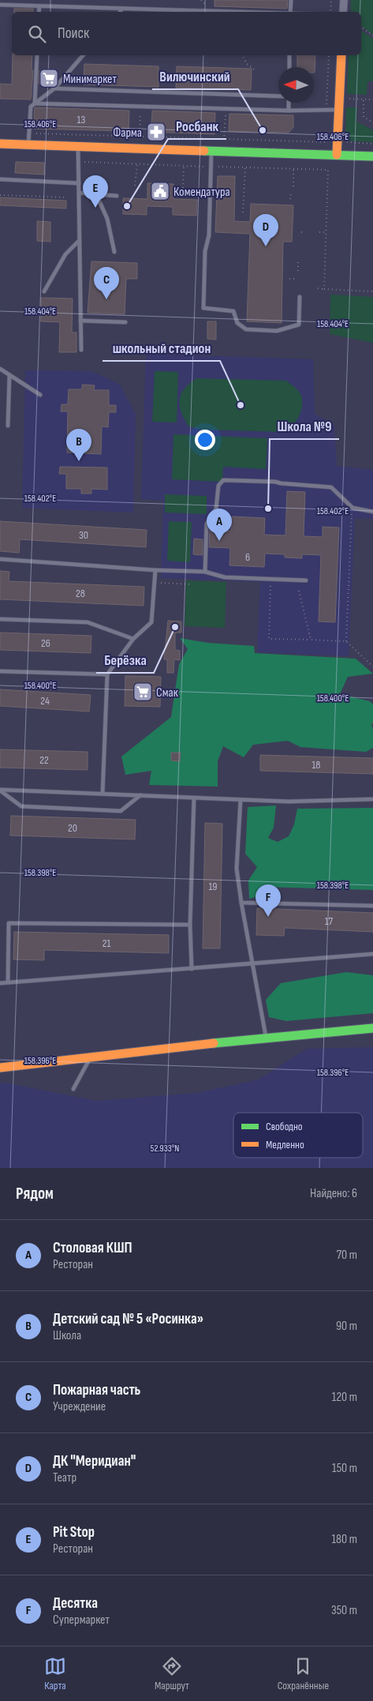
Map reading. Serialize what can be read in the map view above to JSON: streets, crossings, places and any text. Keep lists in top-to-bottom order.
{
  "places": {
    "supermarket": ["Минимаркет", "Смак"],
    "other": [
      "Вилючинский",
      "Росбанк",
      "школьный стадион",
      "Школа №9",
      "Берёзка"
    ],
    "pharmacy": ["Фарма"],
    "public building": ["Комендатура"]
  },
  "house_numbers": [
    "13",
    "30",
    "6",
    "28",
    "26",
    "24",
    "22",
    "18",
    "20",
    "19",
    "17",
    "21"
  ],
  "legend": ["Свободно", "Медленно"],
  "north": "left",
  "page": {
    "search": "Поиск",
    "pins": [
      "E",
      "D",
      "C",
      "B",
      "A",
      "F"
    ],
    "heading": ["Рядом", "Найдено: 6"],
    "list": [
      {
        "mark": "A",
        "name": "Столовая КШП",
        "note": "Ресторан",
        "value": "70 m"
      },
      {
        "mark": "B",
        "name": "Детский сад № 5 «Росинка»",
        "note": "Школа",
        "value": "90 m"
      },
      {
        "mark": "C",
        "name": "Пожарная часть",
        "note": "Учреждение",
        "value": "120 m"
      },
      {
        "mark": "D",
        "name": "ДК \"Меридиан\"",
        "note": "Театр",
        "value": "150 m"
      },
      {
        "mark": "E",
        "name": "Pit Stop",
        "note": "Ресторан",
        "value": "180 m"
      },
      {
        "mark": "F",
        "name": "Десятка",
        "note": "Супермаркет",
        "value": "350 m"
      }
    ],
    "nav": ["Карта", "Маршрут", "Сохранённые"]
  },
  "coordinates": [
    "158.406°E",
    "158.404°E",
    "158.402°E",
    "158.400°E",
    "158.398°E",
    "158.396°E",
    "52.933°N"
  ]
}
